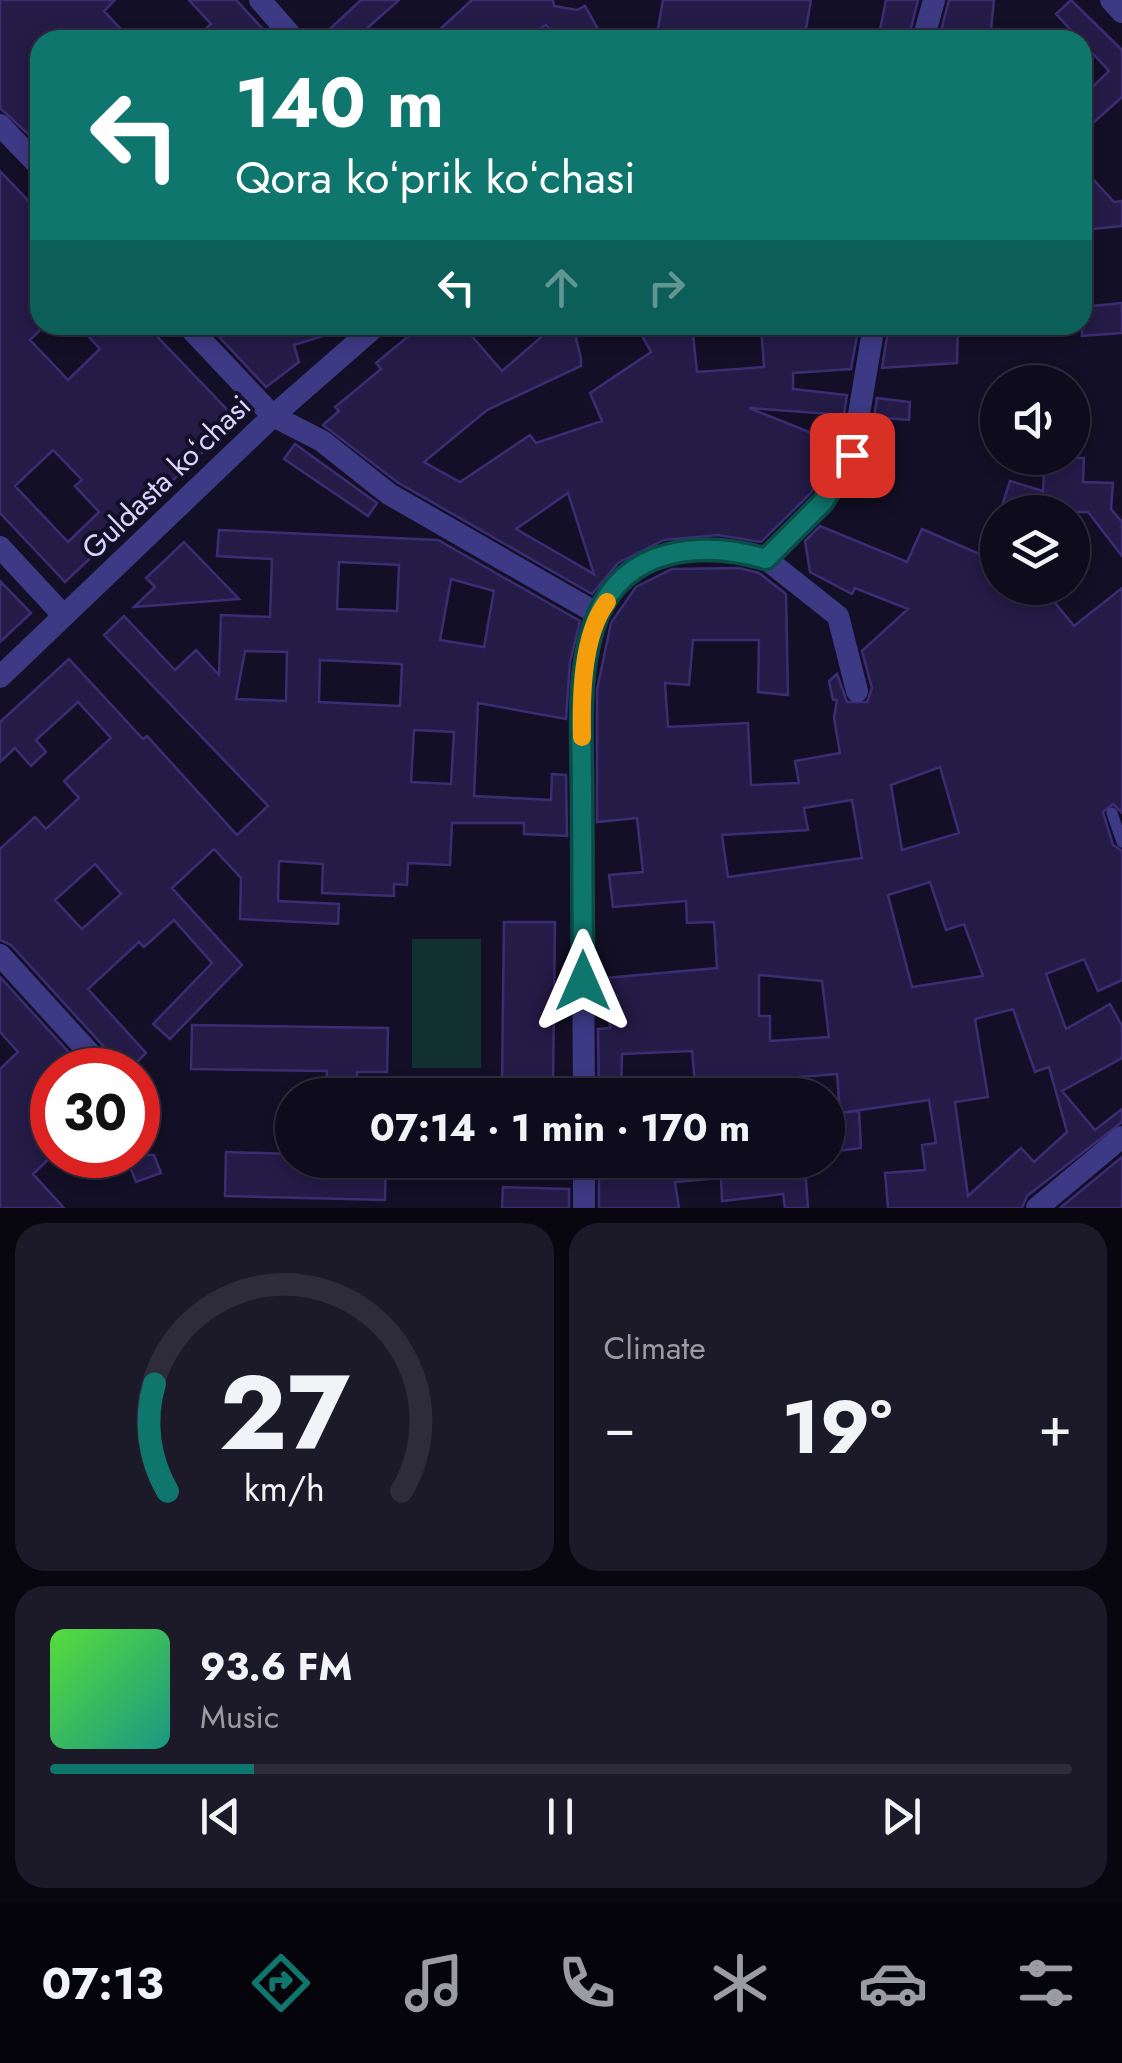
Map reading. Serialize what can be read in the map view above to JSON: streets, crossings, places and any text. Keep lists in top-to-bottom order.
{
  "streets": {
    "street": ["Guldasta koʻchasi"]
  },
  "page": {
    "turn": ["140 m", "Qora koʻprik koʻchasi"],
    "limit": "30",
    "trip": "07:14 · 1 min · 170 m",
    "tile": "Climate",
    "heat": ["−", "19°", "+"],
    "song": ["93.6 FM", "Music"],
    "tabs": "07:13",
    "gauge": ["27", "km/h"]
  }
}
